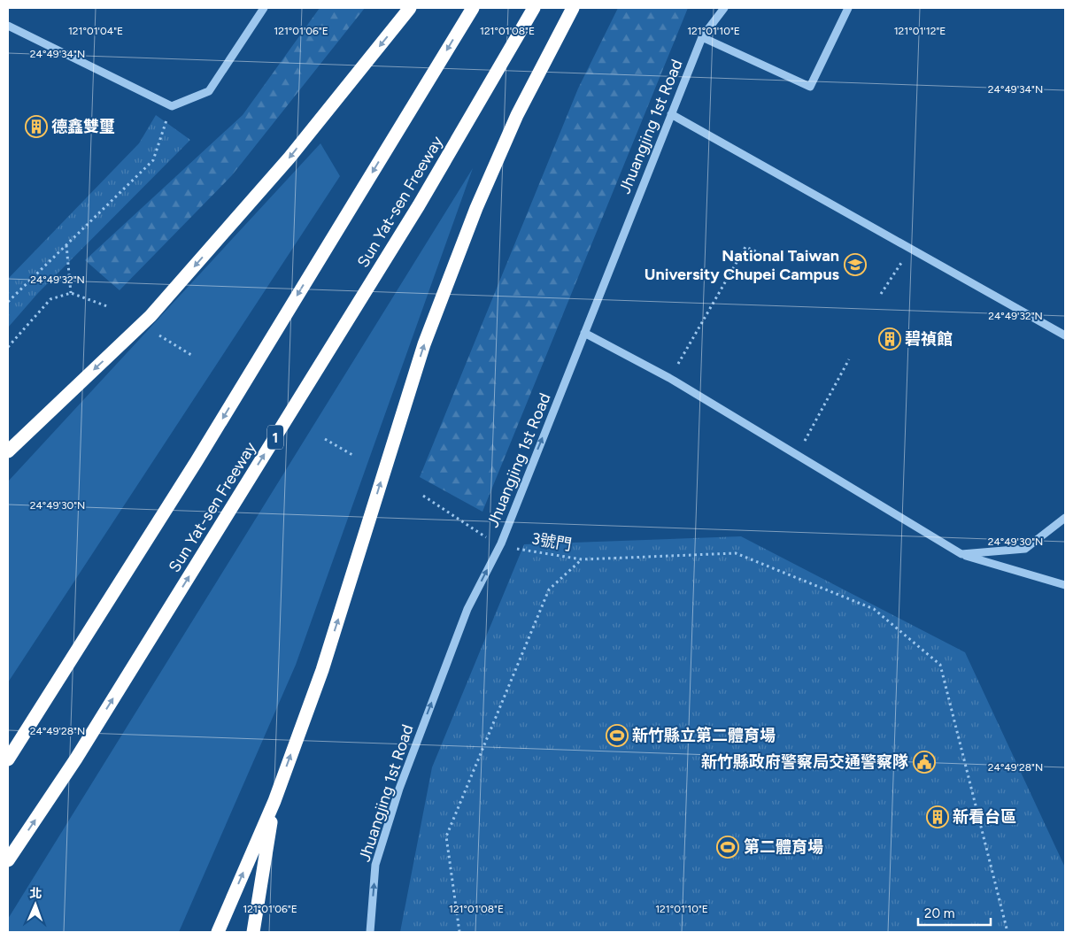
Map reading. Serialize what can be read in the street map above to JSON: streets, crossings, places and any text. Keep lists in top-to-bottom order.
{
  "streets": {
    "highway": ["Sun Yat-sen Freeway", "1"],
    "street": ["Jhuangjing 1st Road"],
    "path": ["3號門"]
  },
  "one_way": ["Jhuangjing 1st Road"],
  "places": {
    "building": ["德鑫雙璽", "碧禎館", "新看台區"],
    "school or university": ["National Taiwan University Chupei Campus"],
    "sports": ["新竹縣立第二體育場", "第二體育場"],
    "public building": ["新竹縣政府警察局交通警察隊"]
  },
  "scale_bar": "20 m",
  "north": "top",
  "coordinates": [
    "121°01'04\"E",
    "121°01'06\"E",
    "121°01'08\"E",
    "121°01'10\"E",
    "121°01'12\"E",
    "24°49'34\"N",
    "24°49'32\"N",
    "24°49'30\"N",
    "24°49'28\"N"
  ]
}
